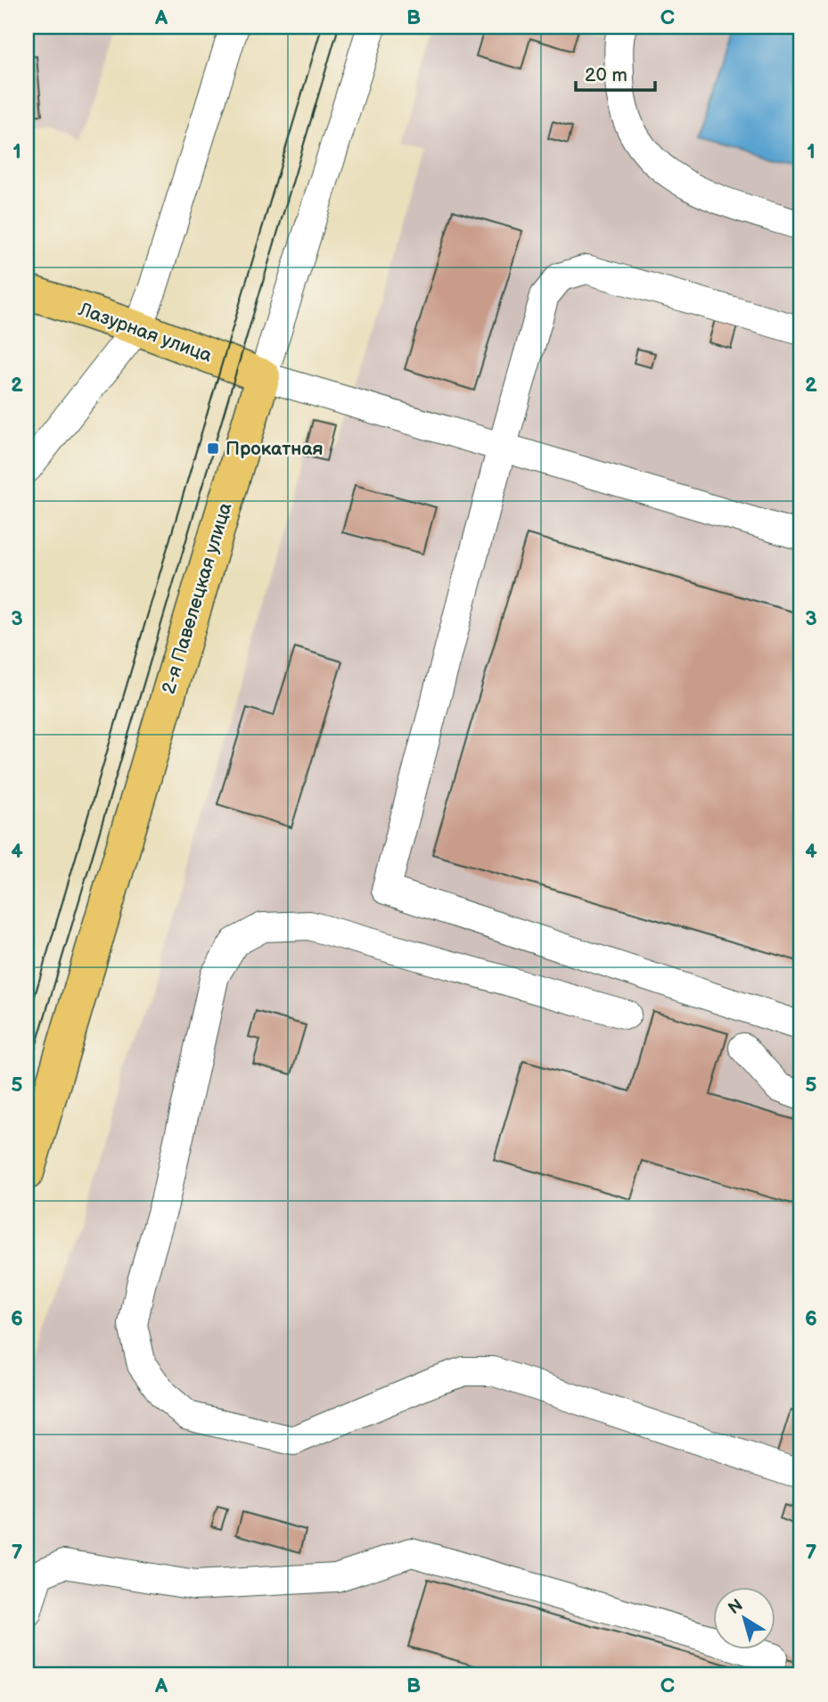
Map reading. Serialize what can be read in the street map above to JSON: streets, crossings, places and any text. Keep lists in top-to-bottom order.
{
  "streets": {
    "main road": ["Лазурная улица", "2-я Павелецкая улица"]
  },
  "crossings": [
    ["Лазурная улица", "2-я Павелецкая улица"]
  ],
  "places": {
    "transit": ["Прокатная"]
  },
  "scale_bar": "20 m",
  "north": "top left",
  "grid": {
    "columns": ["A", "B", "C"],
    "rows": [
      "1",
      "2",
      "3",
      "4",
      "5",
      "6",
      "7"
    ]
  }
}
